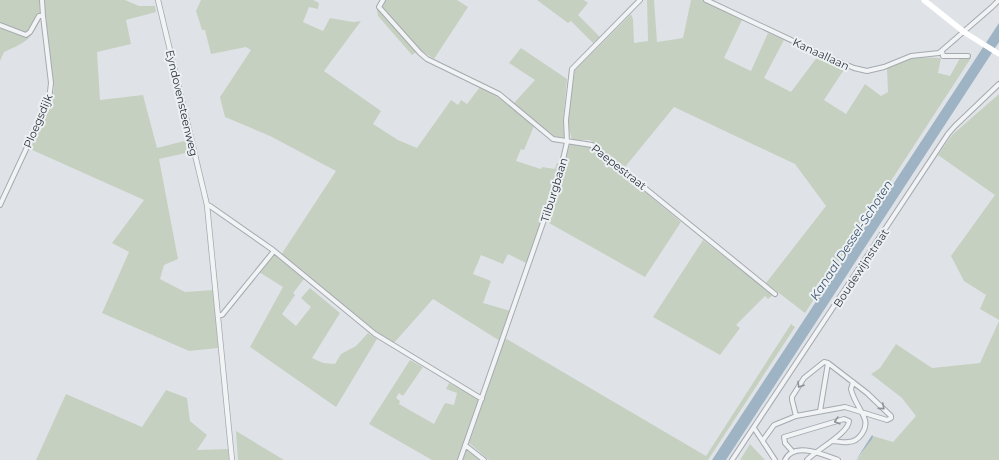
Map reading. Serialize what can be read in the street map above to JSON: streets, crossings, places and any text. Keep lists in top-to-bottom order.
{
  "streets": {
    "street": [
      "Kanaallaan",
      "Eyndovensteenweg",
      "Ploegsdijk",
      "Paepestraat",
      "Tilburgbaan",
      "Boudewijnstraat"
    ]
  },
  "crossings": [
    ["Paepestraat", "Tilburgbaan"]
  ],
  "water": ["Kanaal Dessel-Schoten"]
}
